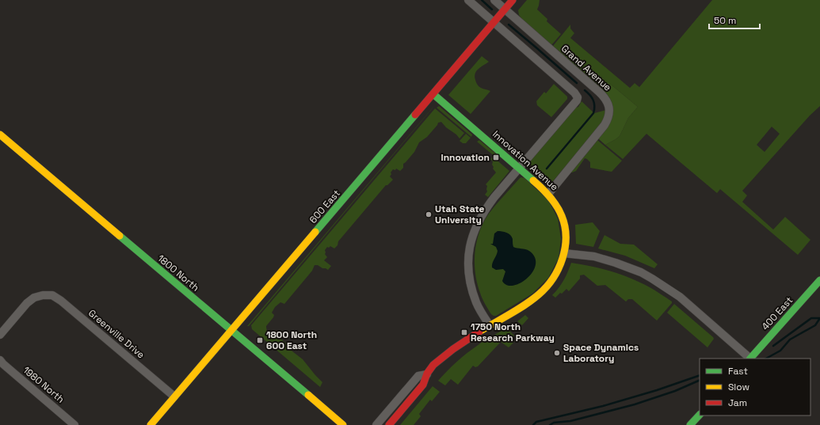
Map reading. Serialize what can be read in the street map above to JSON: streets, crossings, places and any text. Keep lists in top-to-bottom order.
{
  "streets": {
    "street": [
      "Grand Avenue",
      "Innovation Avenue",
      "600 East",
      "1800 North",
      "400 East",
      "Greenville Drive",
      "1980 North"
    ]
  },
  "crossings": [
    ["Grand Avenue", "Innovation Avenue"],
    ["Grand Avenue", "600 East"],
    ["Innovation Avenue", "600 East"],
    ["600 East", "1800 North"],
    ["600 East", "Greenville Drive"]
  ],
  "places": {
    "transit": ["Innovation", "1750 North Research Parkway", "1800 North 600 East"],
    "other": ["Utah State University", "Space Dynamics Laboratory"]
  },
  "legend": ["Fast", "Slow", "Jam"],
  "scale_bar": "50 m"
}
